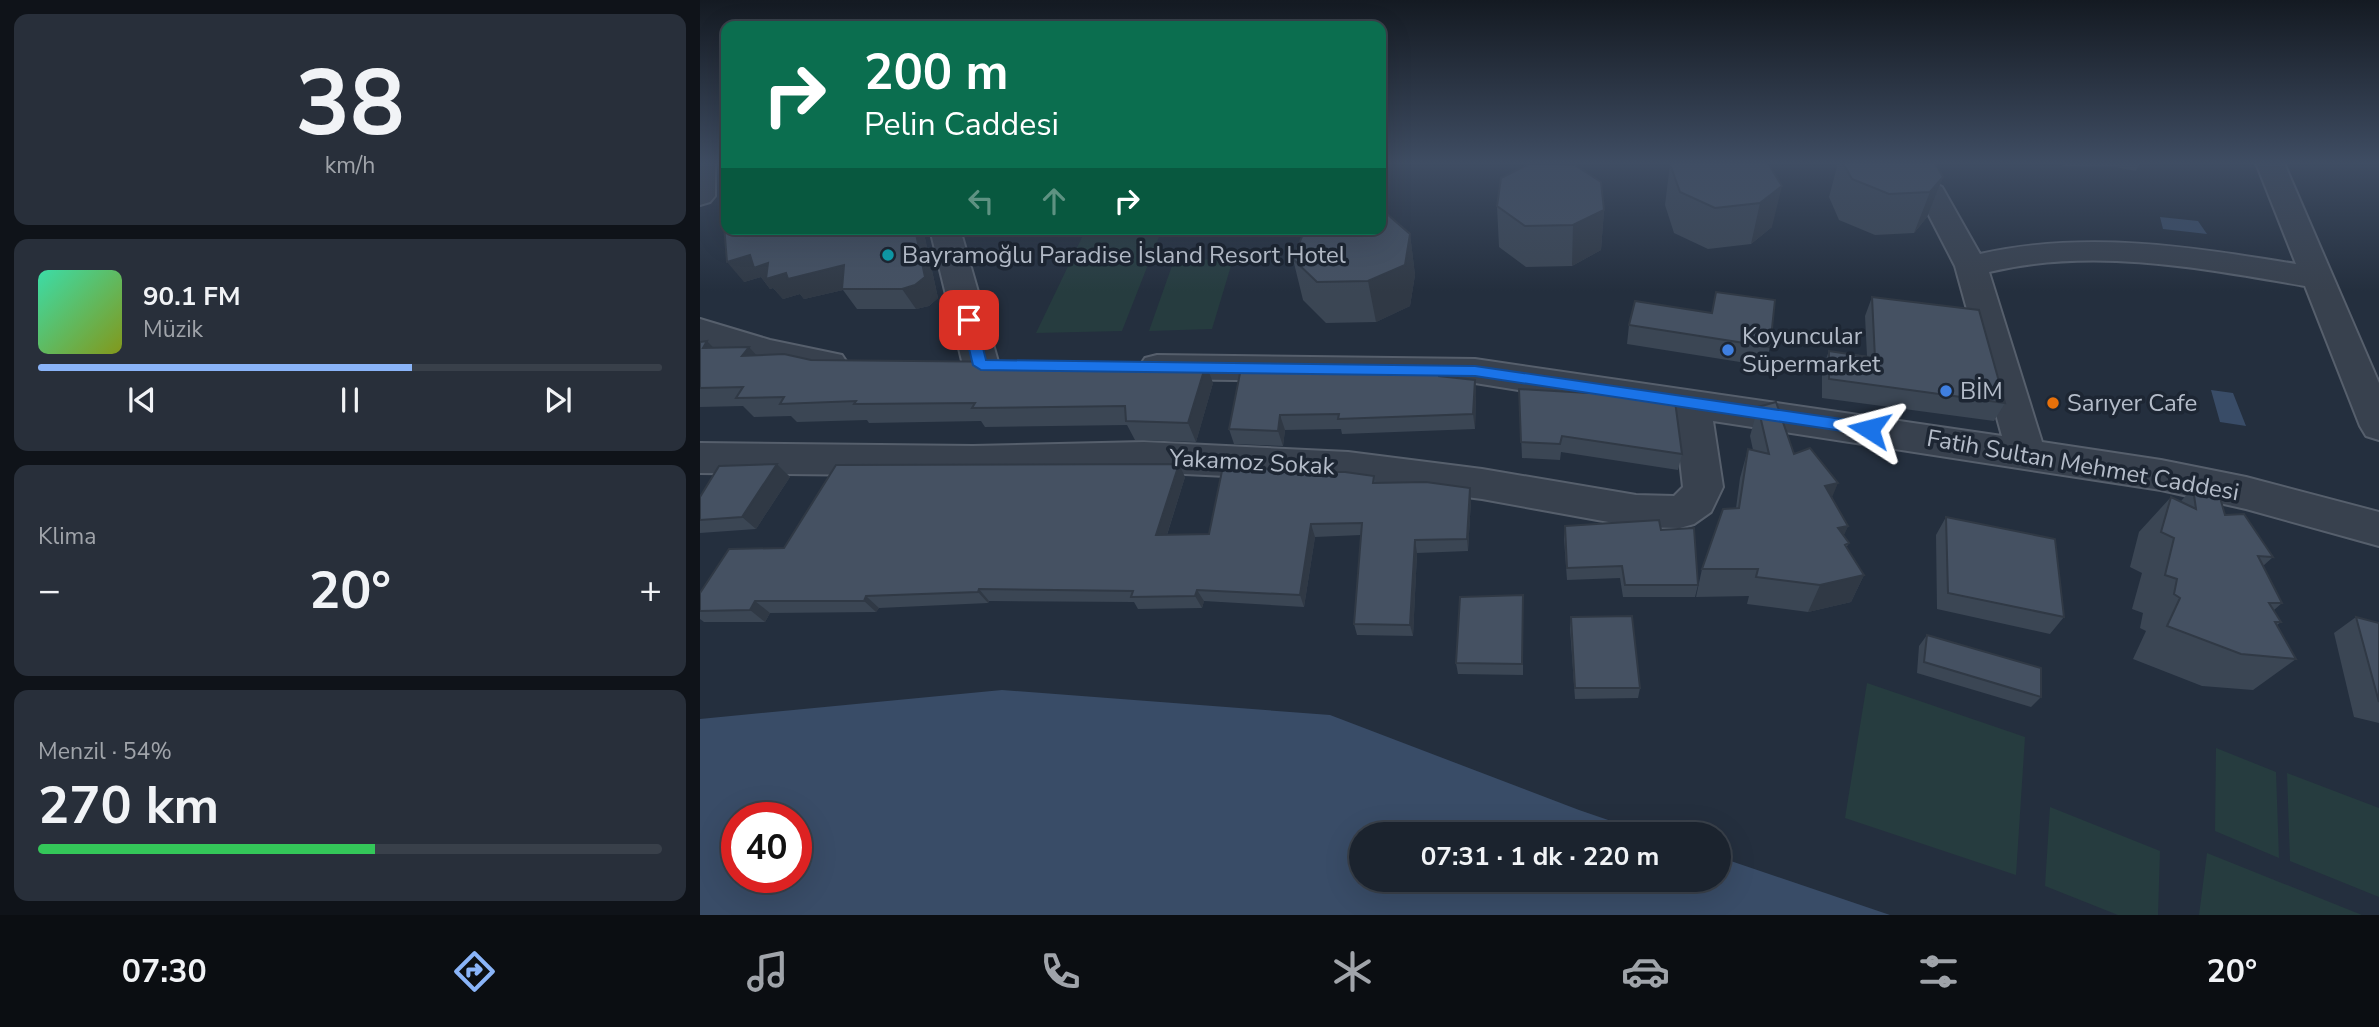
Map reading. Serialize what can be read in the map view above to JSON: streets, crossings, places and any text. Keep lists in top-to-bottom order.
{
  "streets": {
    "street": ["Yakamoz Sokak", "Fatih Sultan Mehmet Caddesi"]
  },
  "crossings": [
    ["Yakamoz Sokak", "Fatih Sultan Mehmet Caddesi"]
  ],
  "places": [
    "Bayramoğlu Paradise İsland Resort Hotel",
    "Koyuncular Süpermarket",
    "BİM",
    "Sarıyer Cafe"
  ],
  "page": {
    "tile": [
      ["38", "km/h"],
      "Klima",
      ["Menzil · 54%", "270 km"]
    ],
    "turn": ["200 m", "Pelin Caddesi"],
    "song": ["90.1 FM", "Müzik"],
    "heat": ["−", "20°", "+"],
    "limit": "40",
    "trip": "07:31 · 1 dk · 220 m",
    "tabs": ["07:30", "20°"]
  }
}
